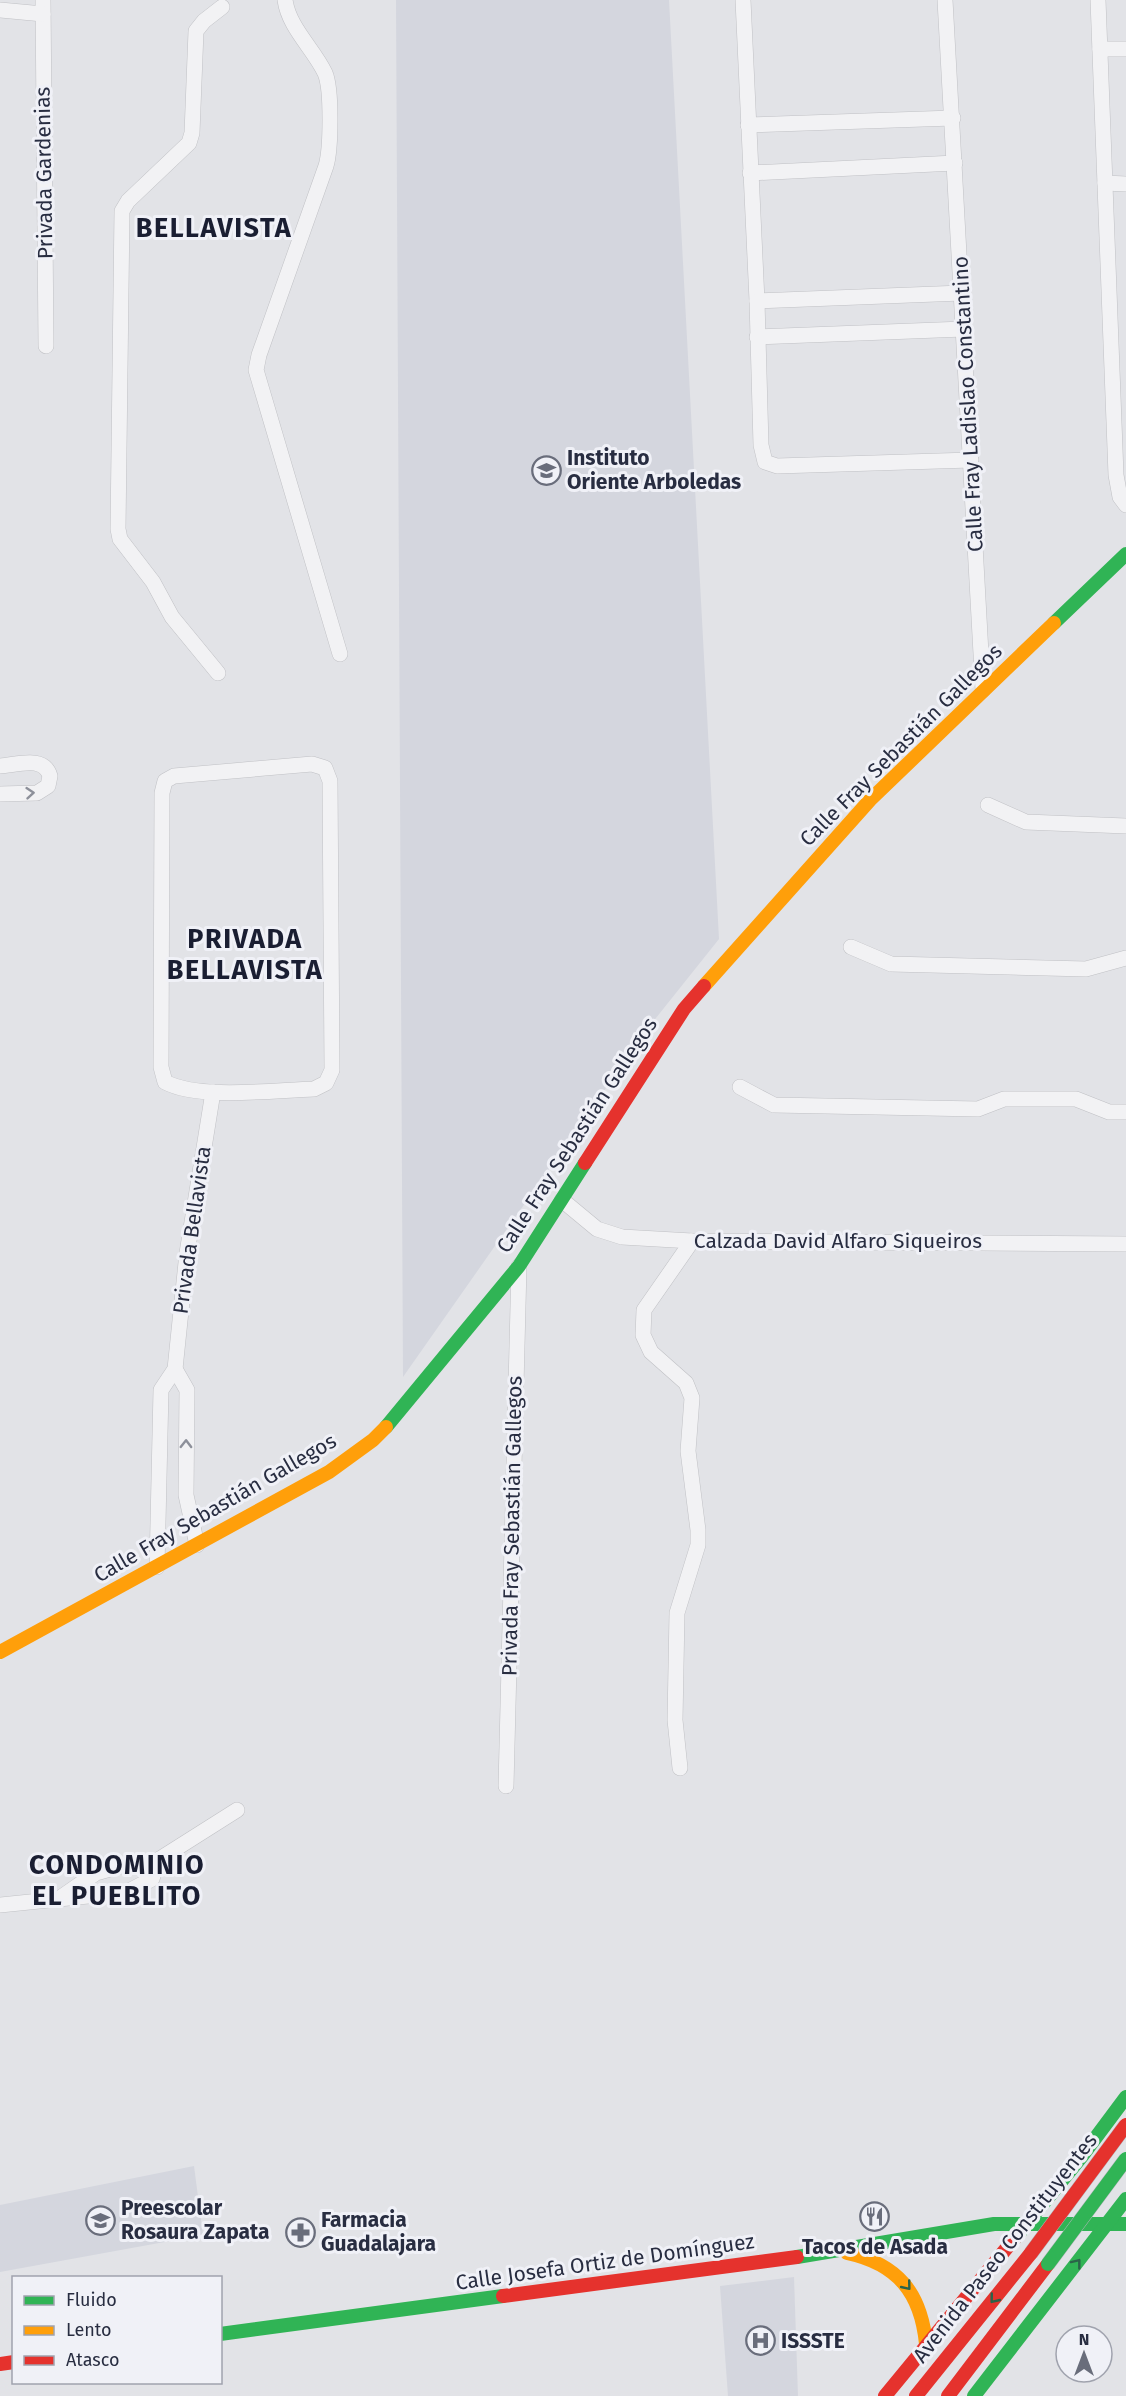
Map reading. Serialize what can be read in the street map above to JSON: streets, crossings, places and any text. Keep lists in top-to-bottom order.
{
  "streets": {
    "main road": ["Calle Fray Sebastián Gallegos", "Avenida Paseo Constituyentes", "Calle Josefa Ortiz de Domínguez"],
    "street": [
      "Privada Gardenias",
      "Calle Fray Ladislao Constantino",
      "Privada Bellavista",
      "Calzada David Alfaro Siqueiros",
      "Privada Fray Sebastián Gallegos"
    ]
  },
  "crossings": [
    ["Calle Fray Ladislao Constantino", "Calle Fray Sebastián Gallegos"],
    ["Calle Fray Sebastián Gallegos", "Privada Bellavista"],
    ["Calle Fray Sebastián Gallegos", "Calzada David Alfaro Siqueiros"],
    ["Calle Fray Sebastián Gallegos", "Privada Fray Sebastián Gallegos"]
  ],
  "districts": ["BELLAVISTA", "PRIVADA BELLAVISTA", "CONDOMINIO EL PUEBLITO"],
  "places": {
    "school or university": ["Instituto Oriente Arboledas", "Preescolar Rosaura Zapata"],
    "restaurant": ["Tacos de Asada"],
    "pharmacy": ["Farmacia Guadalajara"],
    "hospital": ["ISSSTE"]
  },
  "legend": ["Fluido", "Lento", "Atasco"],
  "north": "top"
}
